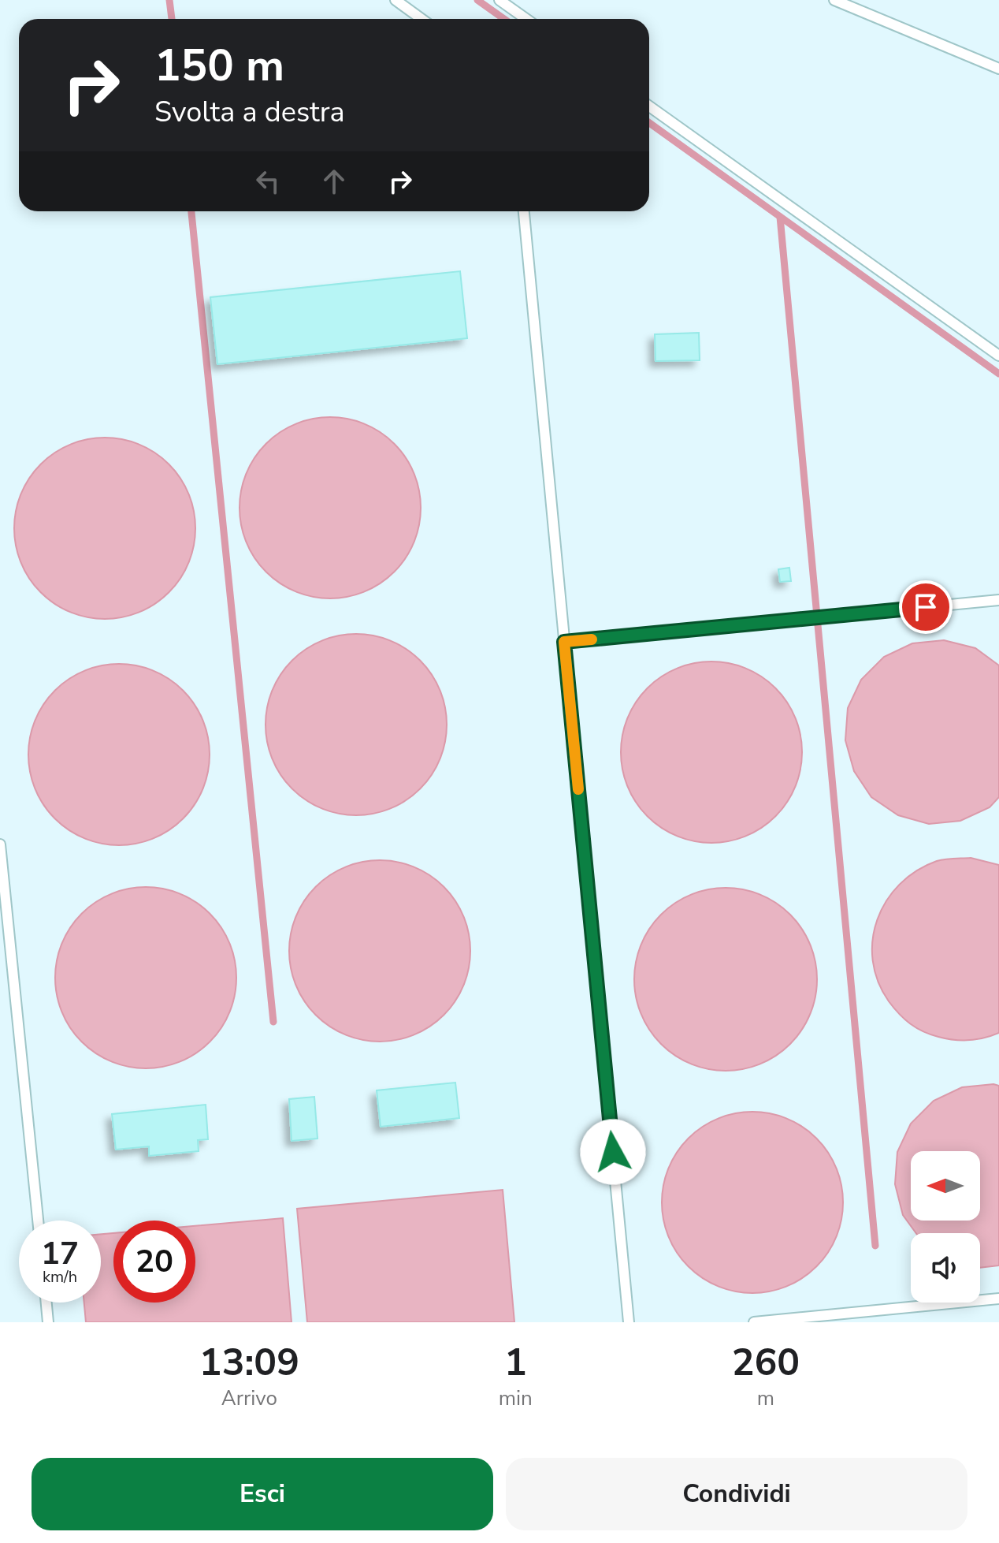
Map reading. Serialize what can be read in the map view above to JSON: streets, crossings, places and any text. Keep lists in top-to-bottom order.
{
  "north": "left",
  "page": {
    "turn": ["150 m", "Svolta a destra"],
    "speed": "17 km/h",
    "limit": "20",
    "eta": [
      "13:09",
      "Arrivo",
      "1",
      "min",
      "260",
      "m"
    ],
    "buttons": ["Esci", "Condividi"]
  }
}
